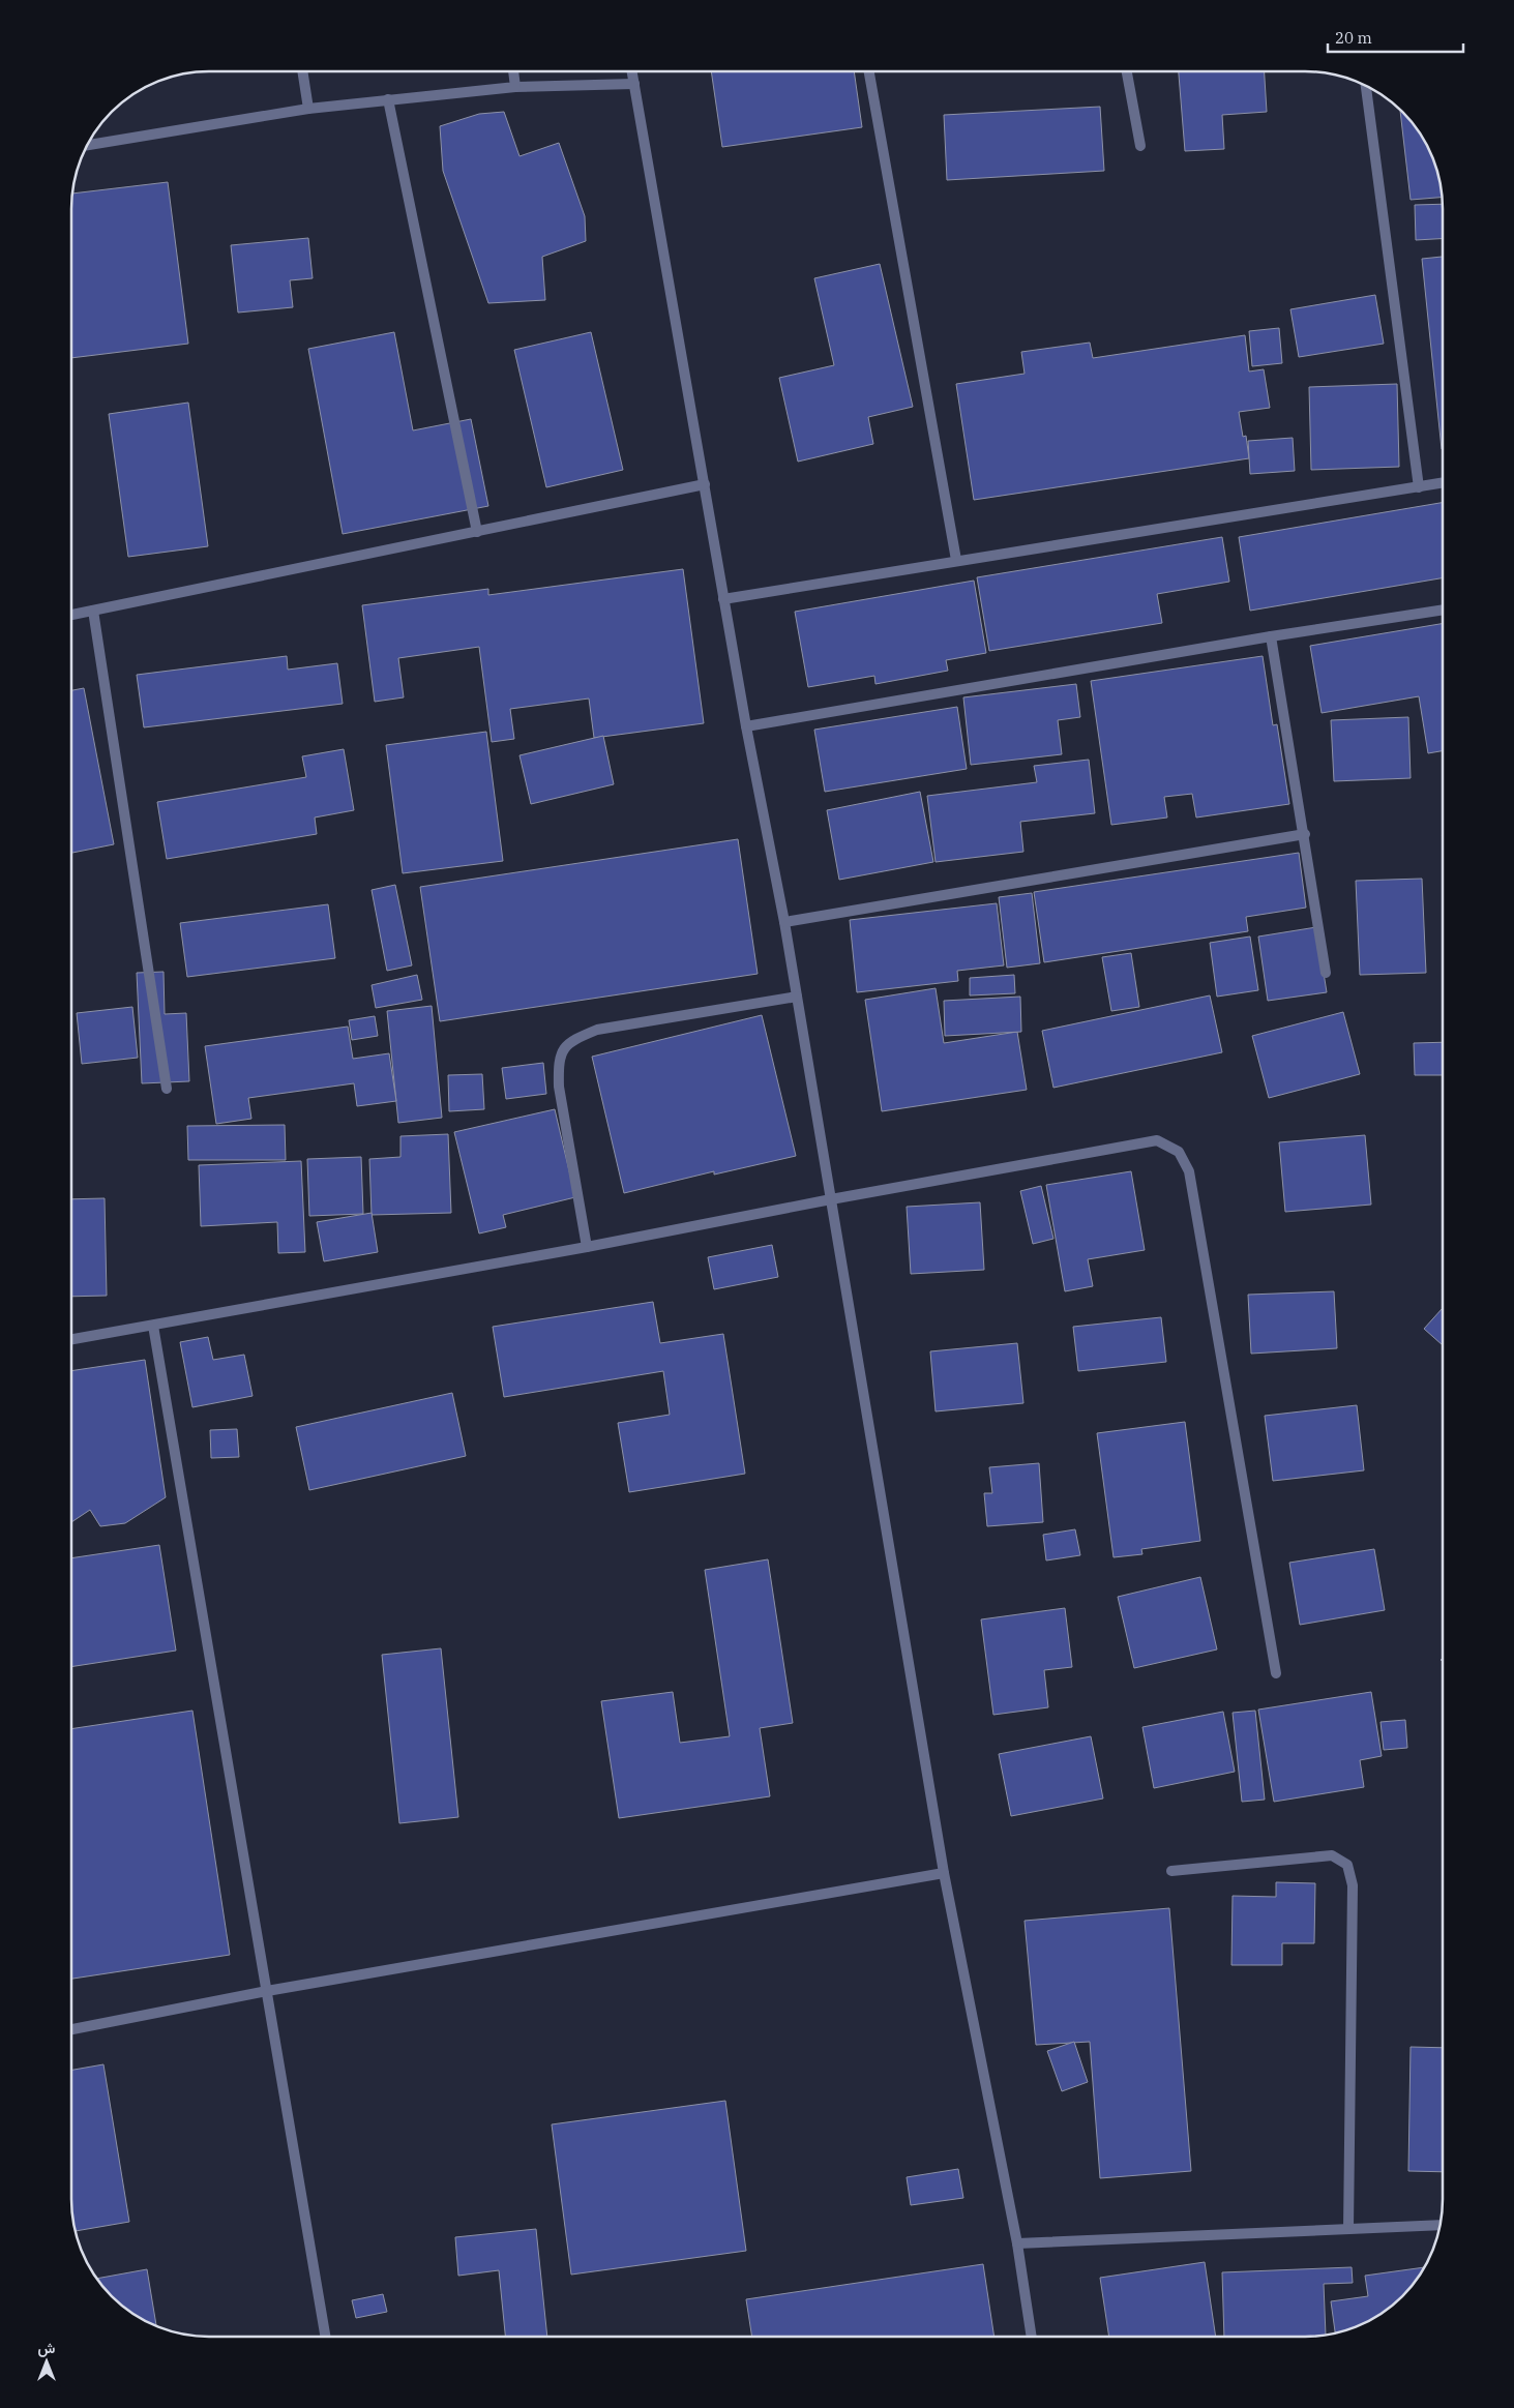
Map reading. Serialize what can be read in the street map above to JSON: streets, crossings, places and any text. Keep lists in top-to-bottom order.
{
  "scale_bar": "20 m",
  "north": "top"
}
